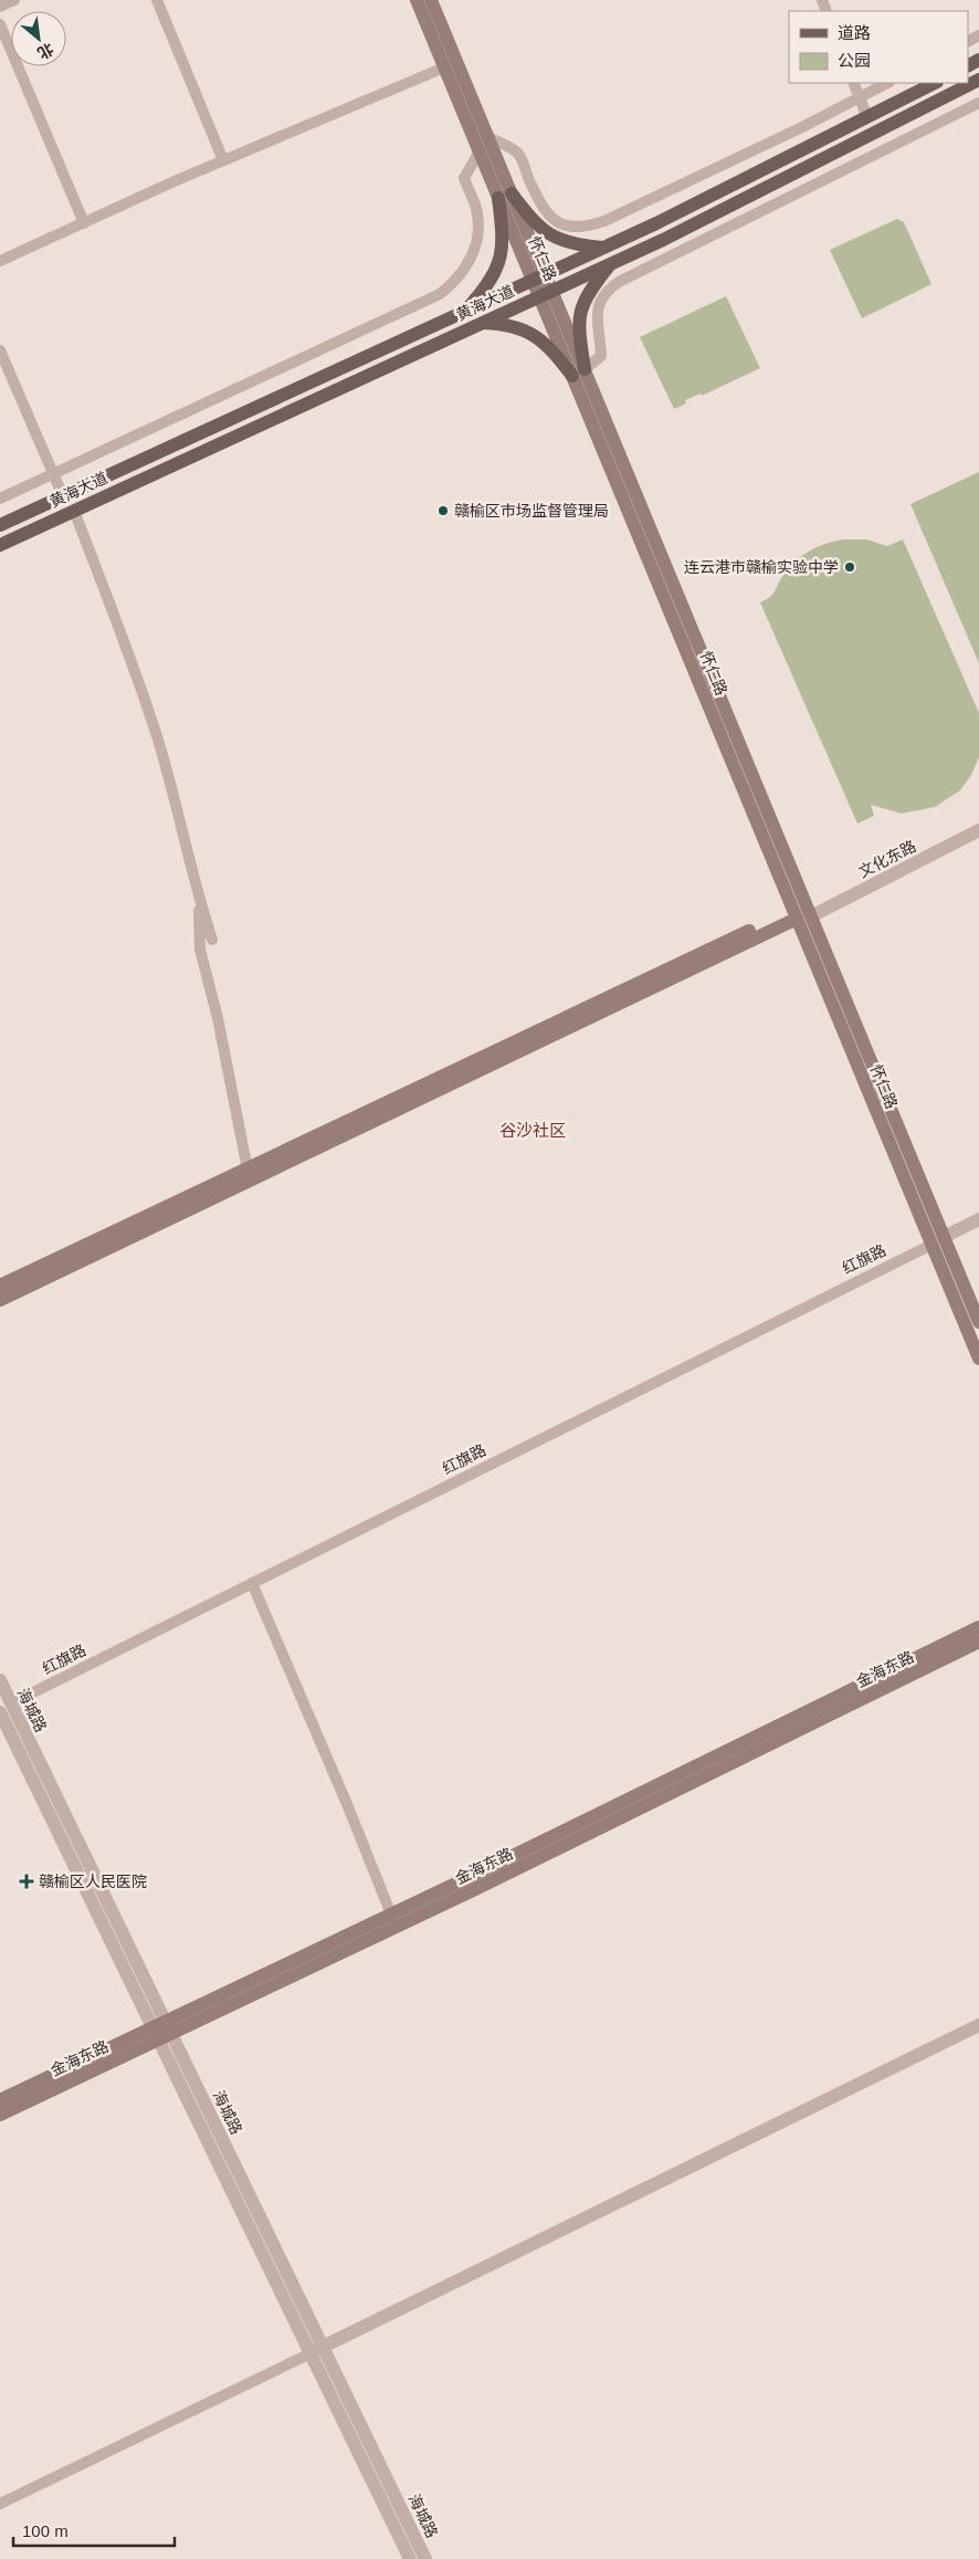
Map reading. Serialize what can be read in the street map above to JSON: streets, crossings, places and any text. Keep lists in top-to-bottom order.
{
  "streets": {
    "main road": ["怀仁路", "黄海大道", "金海东路"],
    "street": ["文化东路", "红旗路", "海城路"]
  },
  "crossings": [
    ["怀仁路", "黄海大道"],
    ["怀仁路", "文化东路"],
    ["怀仁路", "红旗路"],
    ["红旗路", "海城路"],
    ["金海东路", "海城路"]
  ],
  "districts": ["谷沙社区"],
  "places": {
    "other": ["赣榆区市场监督管理局", "连云港市赣榆实验中学"],
    "health": ["赣榆区人民医院"]
  },
  "legend": ["道路", "公园"],
  "scale_bar": "100 m",
  "north": "bottom right"
}
